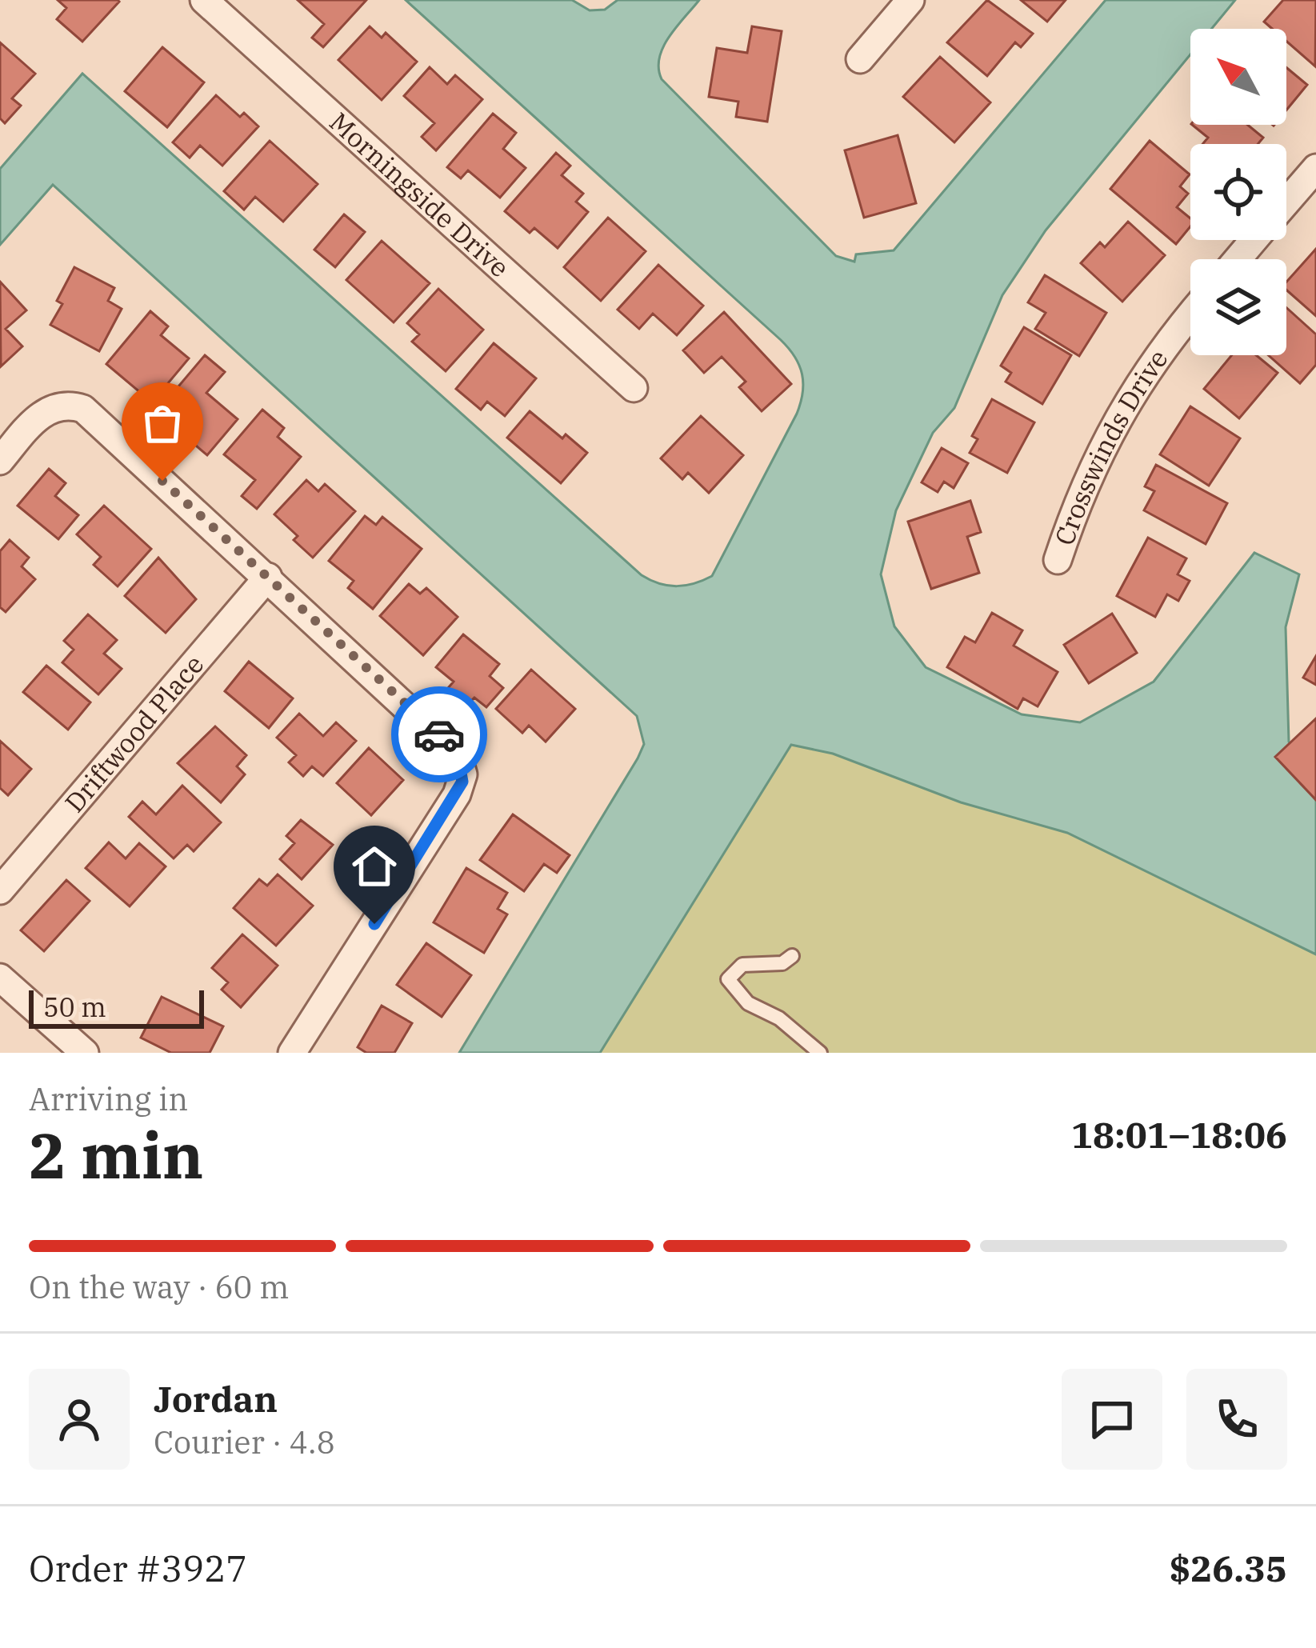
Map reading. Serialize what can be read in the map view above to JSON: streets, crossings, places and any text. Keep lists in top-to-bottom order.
{
  "streets": {
    "street": ["Morningside Drive", "Crosswinds Drive", "Driftwood Place"]
  },
  "scale_bar": "50 m",
  "north": "top left",
  "page": {
    "scale": "50 m",
    "heading": ["2 min", "Arriving in", "18:01–18:06"],
    "panel": [
      "Jordan",
      "Courier · 4.8",
      "Order #3927",
      "$26.35"
    ],
    "bar": "On the way · 60 m"
  }
}
